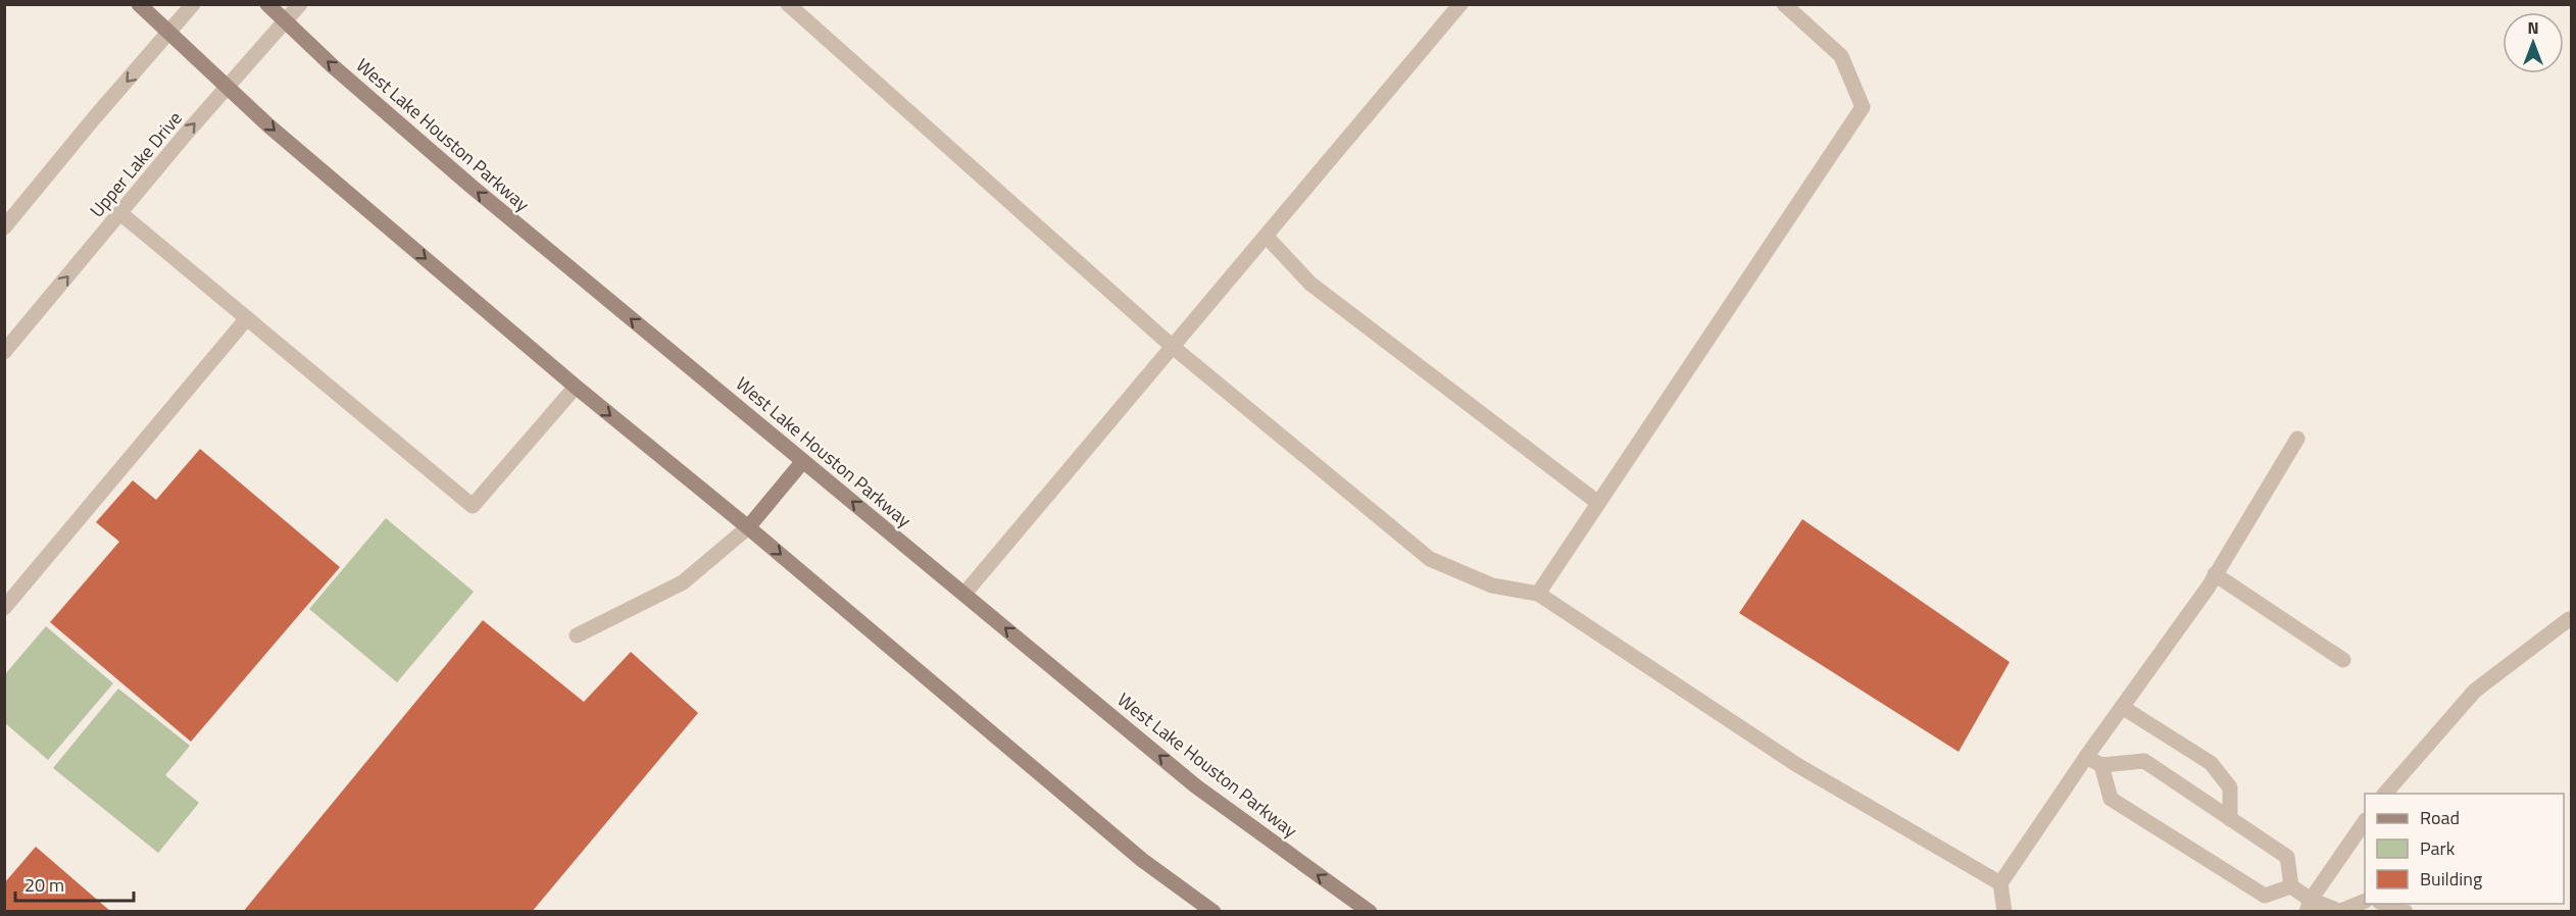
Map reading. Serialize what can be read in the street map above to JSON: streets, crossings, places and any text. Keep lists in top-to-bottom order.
{
  "streets": {
    "main road": ["West Lake Houston Parkway"],
    "street": ["Upper Lake Drive"]
  },
  "crossings": [
    ["West Lake Houston Parkway", "Upper Lake Drive"]
  ],
  "legend": ["Road", "Park", "Building"],
  "scale_bar": "20 m",
  "north": "top"
}
